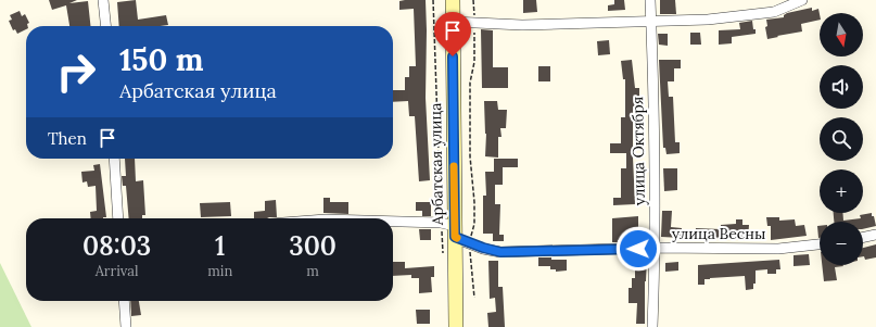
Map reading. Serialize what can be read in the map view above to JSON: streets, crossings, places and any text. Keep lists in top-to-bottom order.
{
  "streets": {
    "main road": ["Арбатская улица"],
    "street": ["улица Октября", "улица Весны"]
  },
  "crossings": [
    ["улица Октября", "улица Весны"],
    ["Арбатская улица", "улица Весны"]
  ],
  "north": "bottom",
  "page": {
    "map_buttons": ["+", "−"],
    "turn": ["150 m", "Арбатская улица"],
    "then": "Then",
    "eta": [
      "08:03",
      "Arrival",
      "1",
      "min",
      "300",
      "m"
    ]
  }
}
